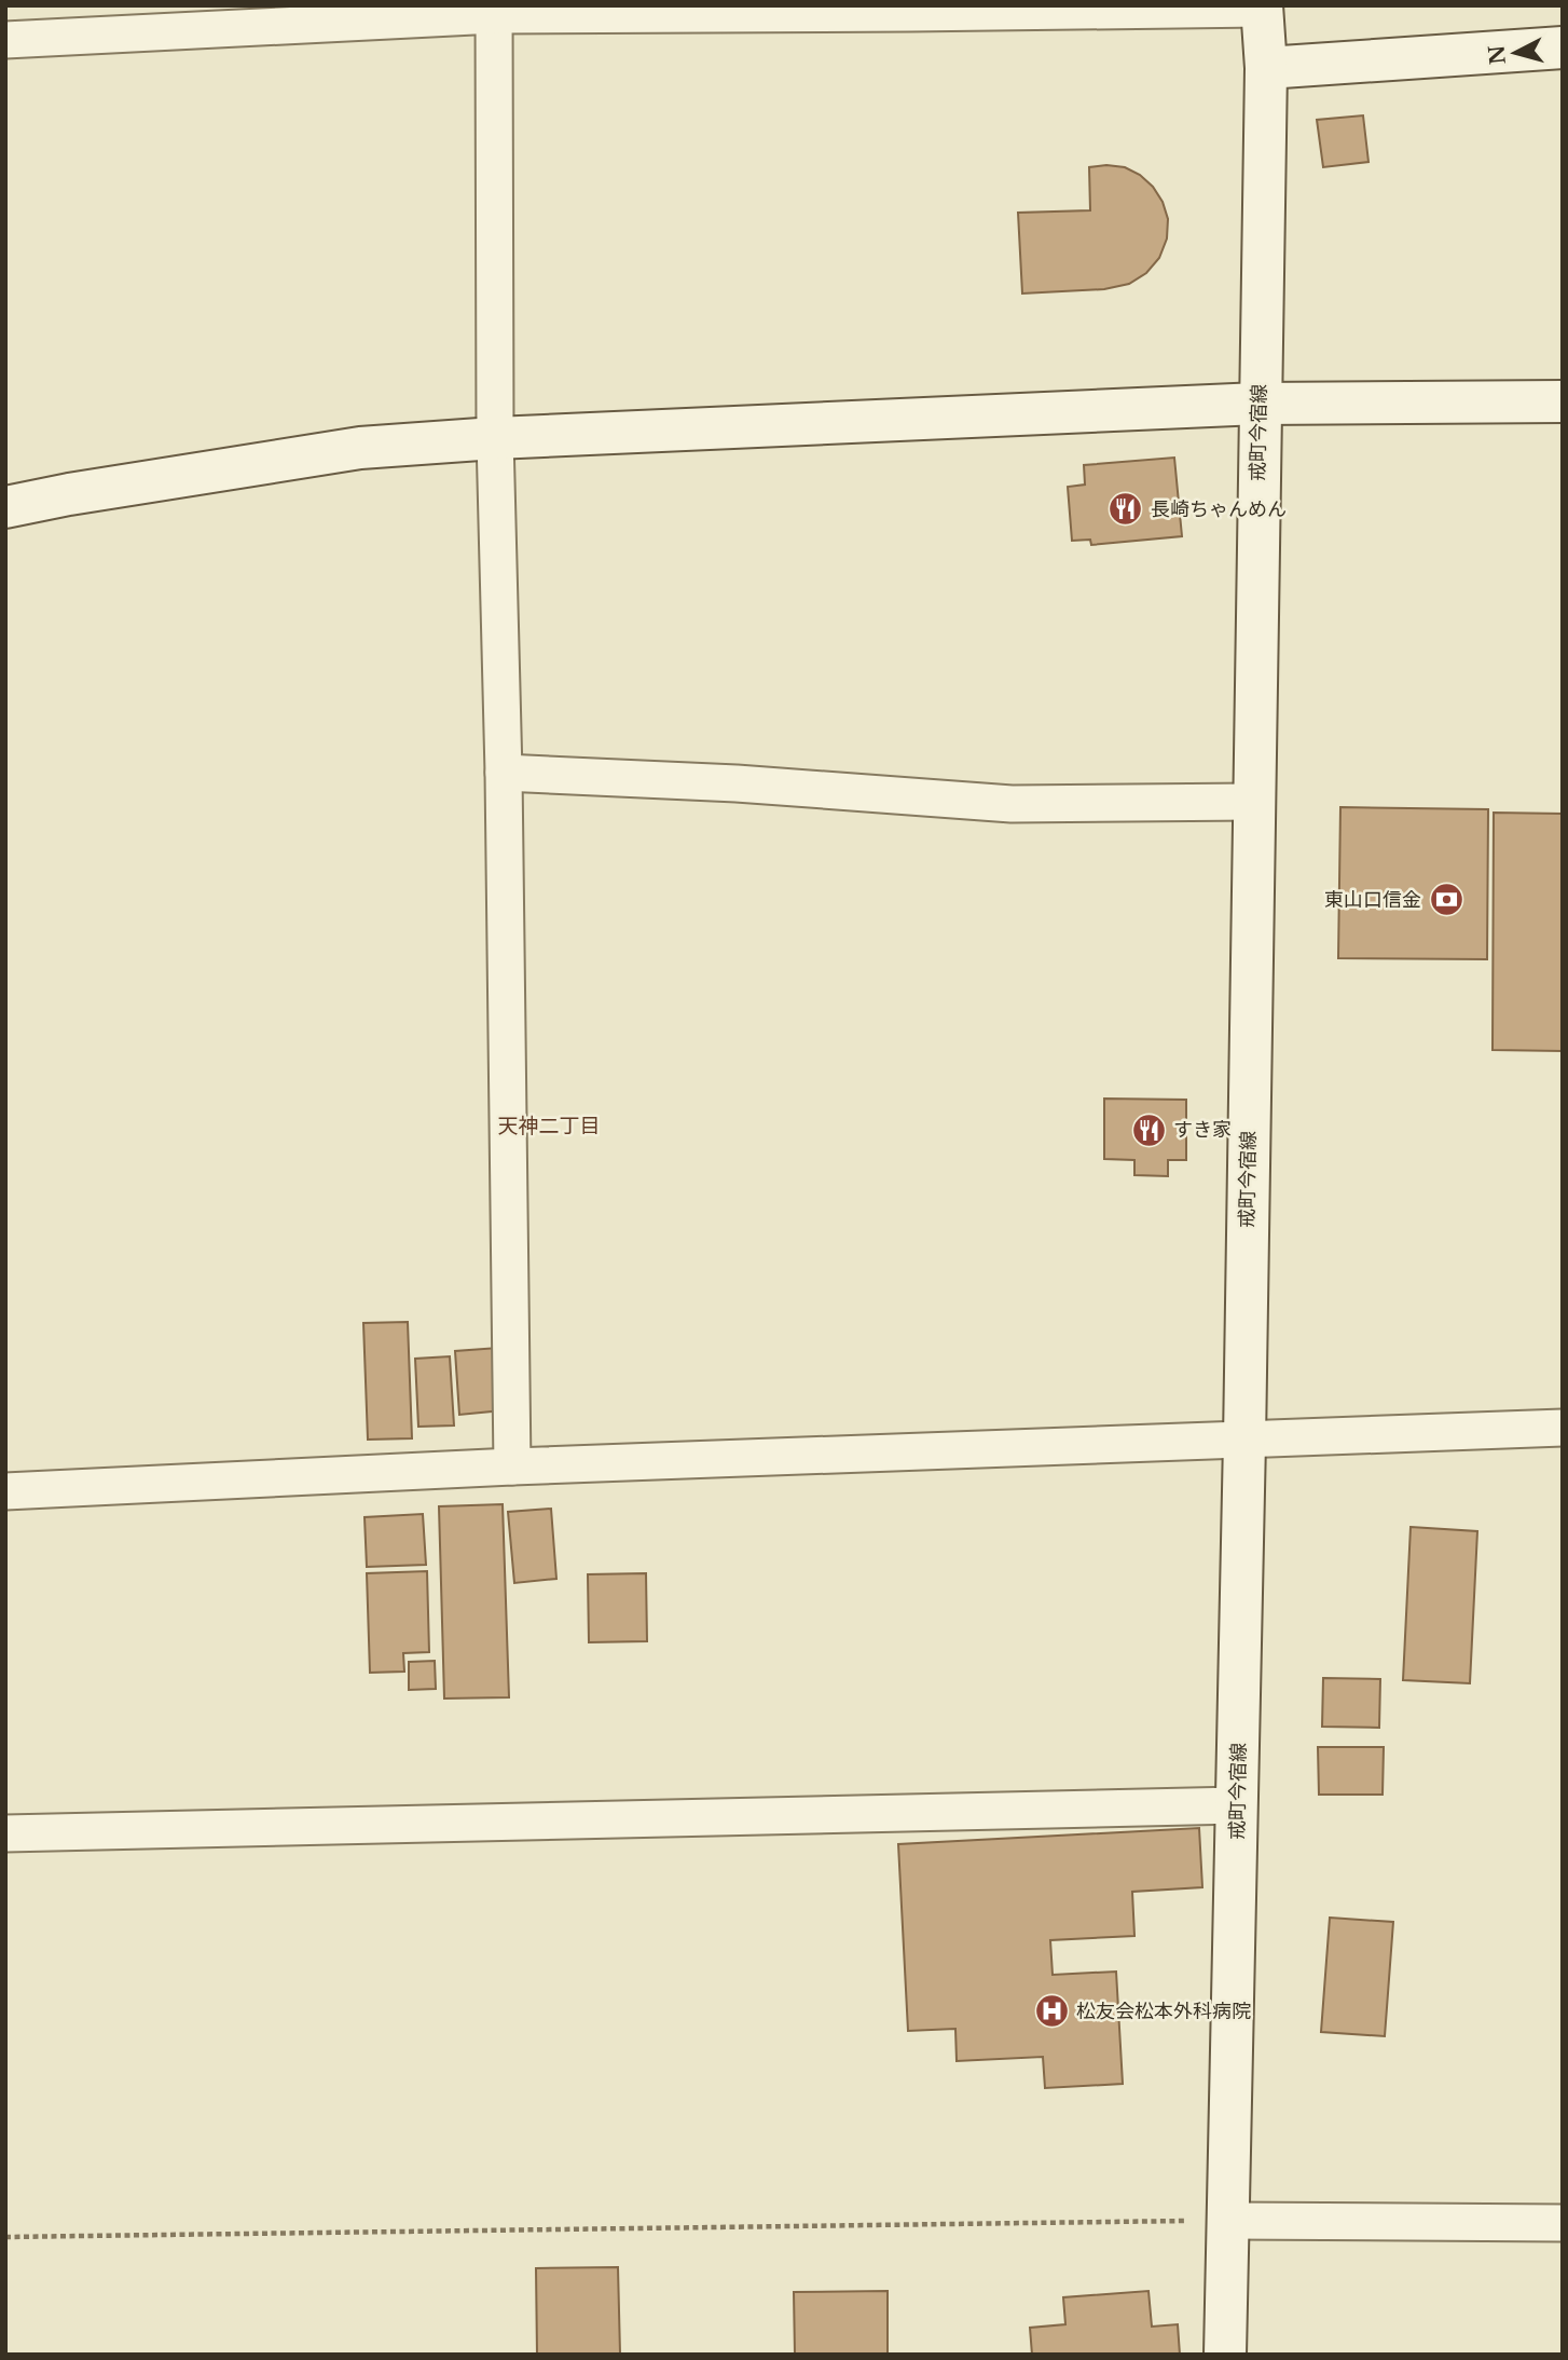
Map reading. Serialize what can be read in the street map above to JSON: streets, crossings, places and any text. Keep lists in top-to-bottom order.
{
  "streets": {
    "street": ["戒町今宿線"]
  },
  "districts": ["天神二丁目"],
  "places": {
    "restaurant": ["長崎ちゃんめん", "すき家"],
    "bank": ["東山口信金"],
    "hospital": ["松友会松本外科病院"]
  },
  "north": "left"
}
